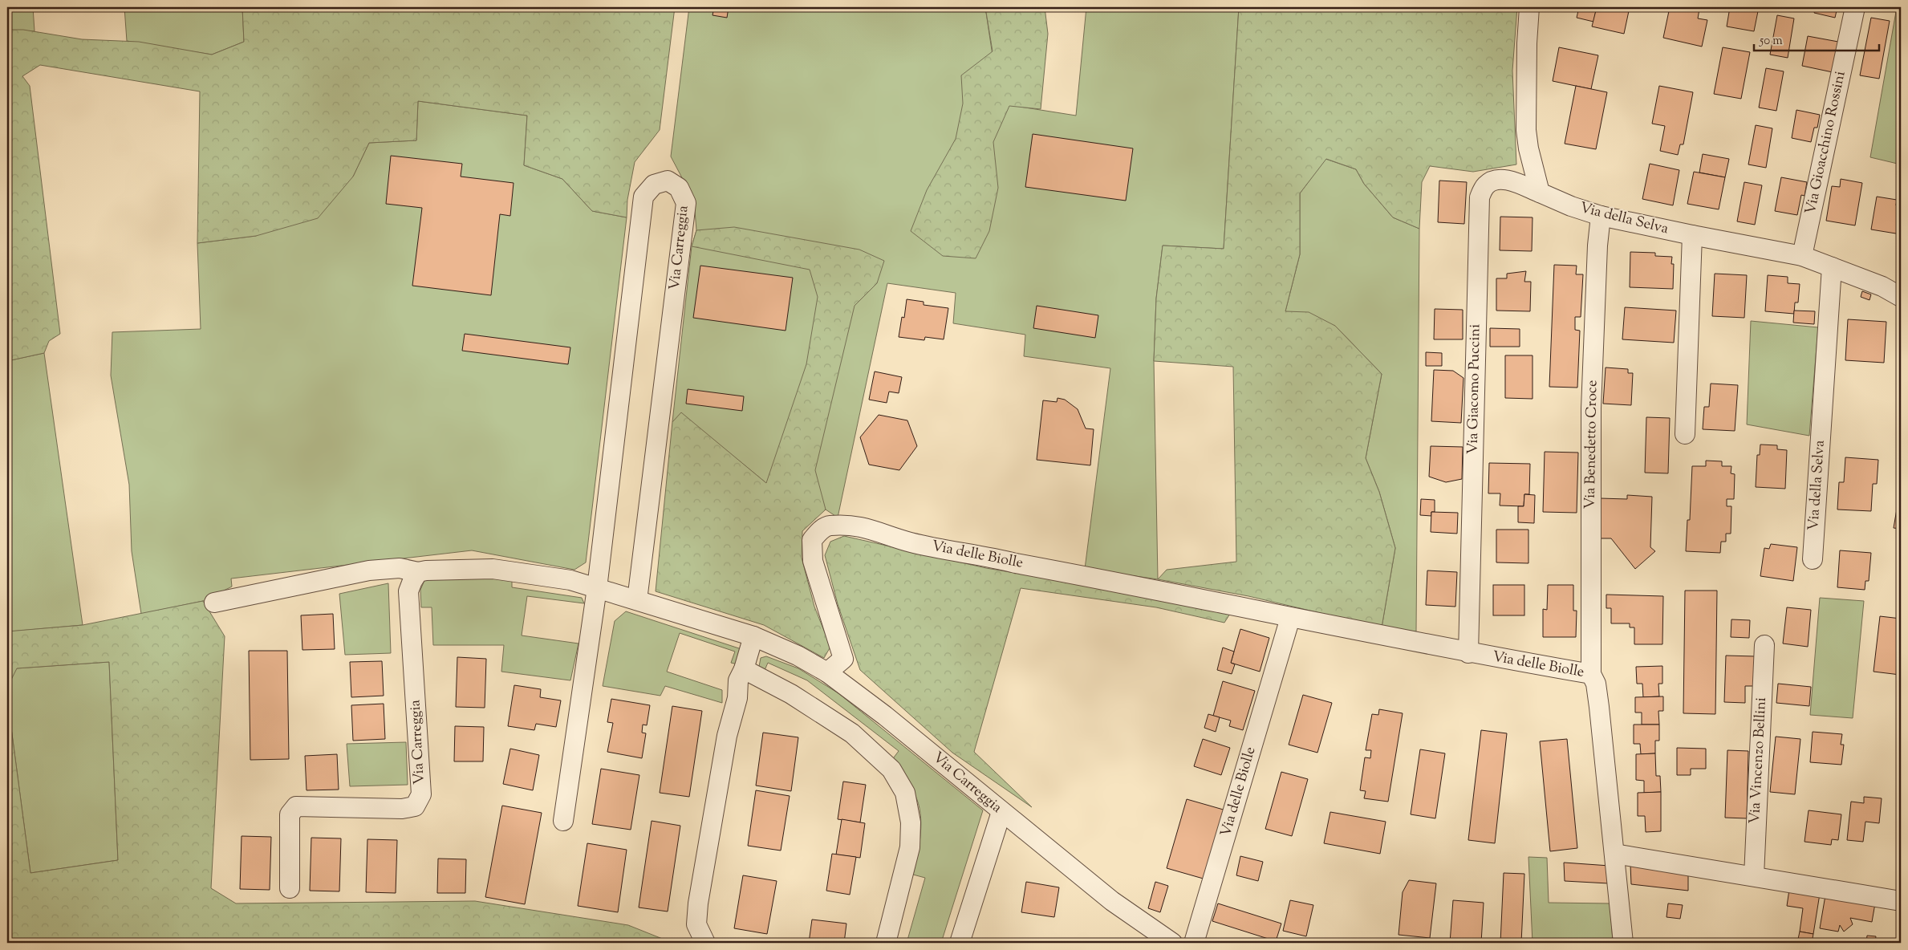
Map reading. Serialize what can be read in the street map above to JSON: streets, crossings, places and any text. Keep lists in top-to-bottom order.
{
  "streets": {
    "street": [
      "Via Gioacchino Rossini",
      "Via della Selva",
      "Via Carreggia",
      "Via Giacomo Puccini",
      "Via Benedetto Croce",
      "Via delle Biolle",
      "Via Vincenzo Bellini"
    ]
  },
  "crossings": [
    ["Via Gioacchino Rossini", "Via della Selva"],
    ["Via della Selva", "Via Giacomo Puccini"],
    ["Via della Selva", "Via Benedetto Croce"],
    ["Via Carreggia", "Via delle Biolle"],
    ["Via Giacomo Puccini", "Via delle Biolle"],
    ["Via Benedetto Croce", "Via delle Biolle"]
  ],
  "scale_bar": "50 m"
}
